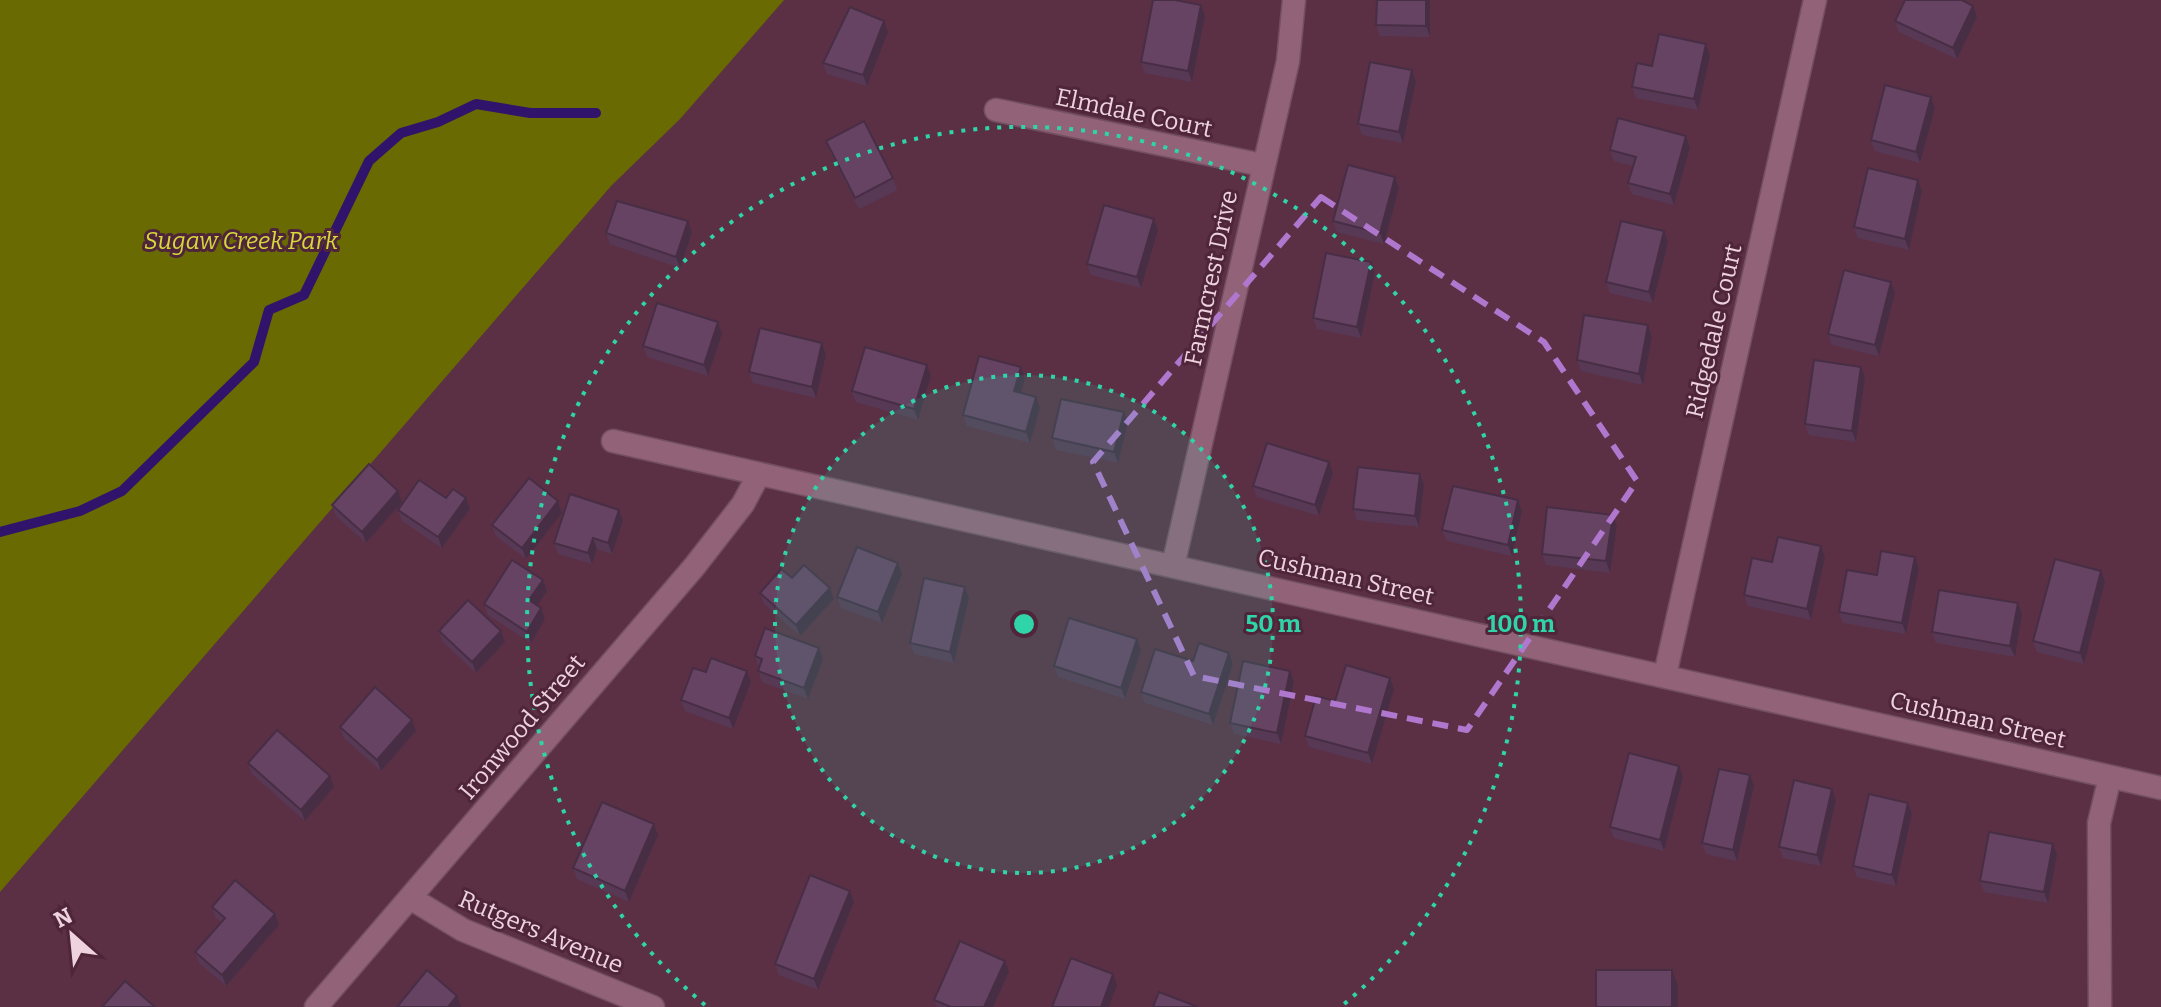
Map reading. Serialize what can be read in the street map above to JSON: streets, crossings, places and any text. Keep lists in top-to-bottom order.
{
  "streets": {
    "street": [
      "Elmdale Court",
      "Farmcrest Drive",
      "Ridgedale Court",
      "Cushman Street",
      "Ironwood Street",
      "Rutgers Avenue"
    ]
  },
  "crossings": [
    ["Elmdale Court", "Farmcrest Drive"],
    ["Farmcrest Drive", "Cushman Street"],
    ["Ridgedale Court", "Cushman Street"],
    ["Cushman Street", "Ironwood Street"],
    ["Ironwood Street", "Rutgers Avenue"]
  ],
  "parks": ["Sugaw Creek Park"],
  "north": "top left",
  "rings": ["50 m", "100 m"]
}
